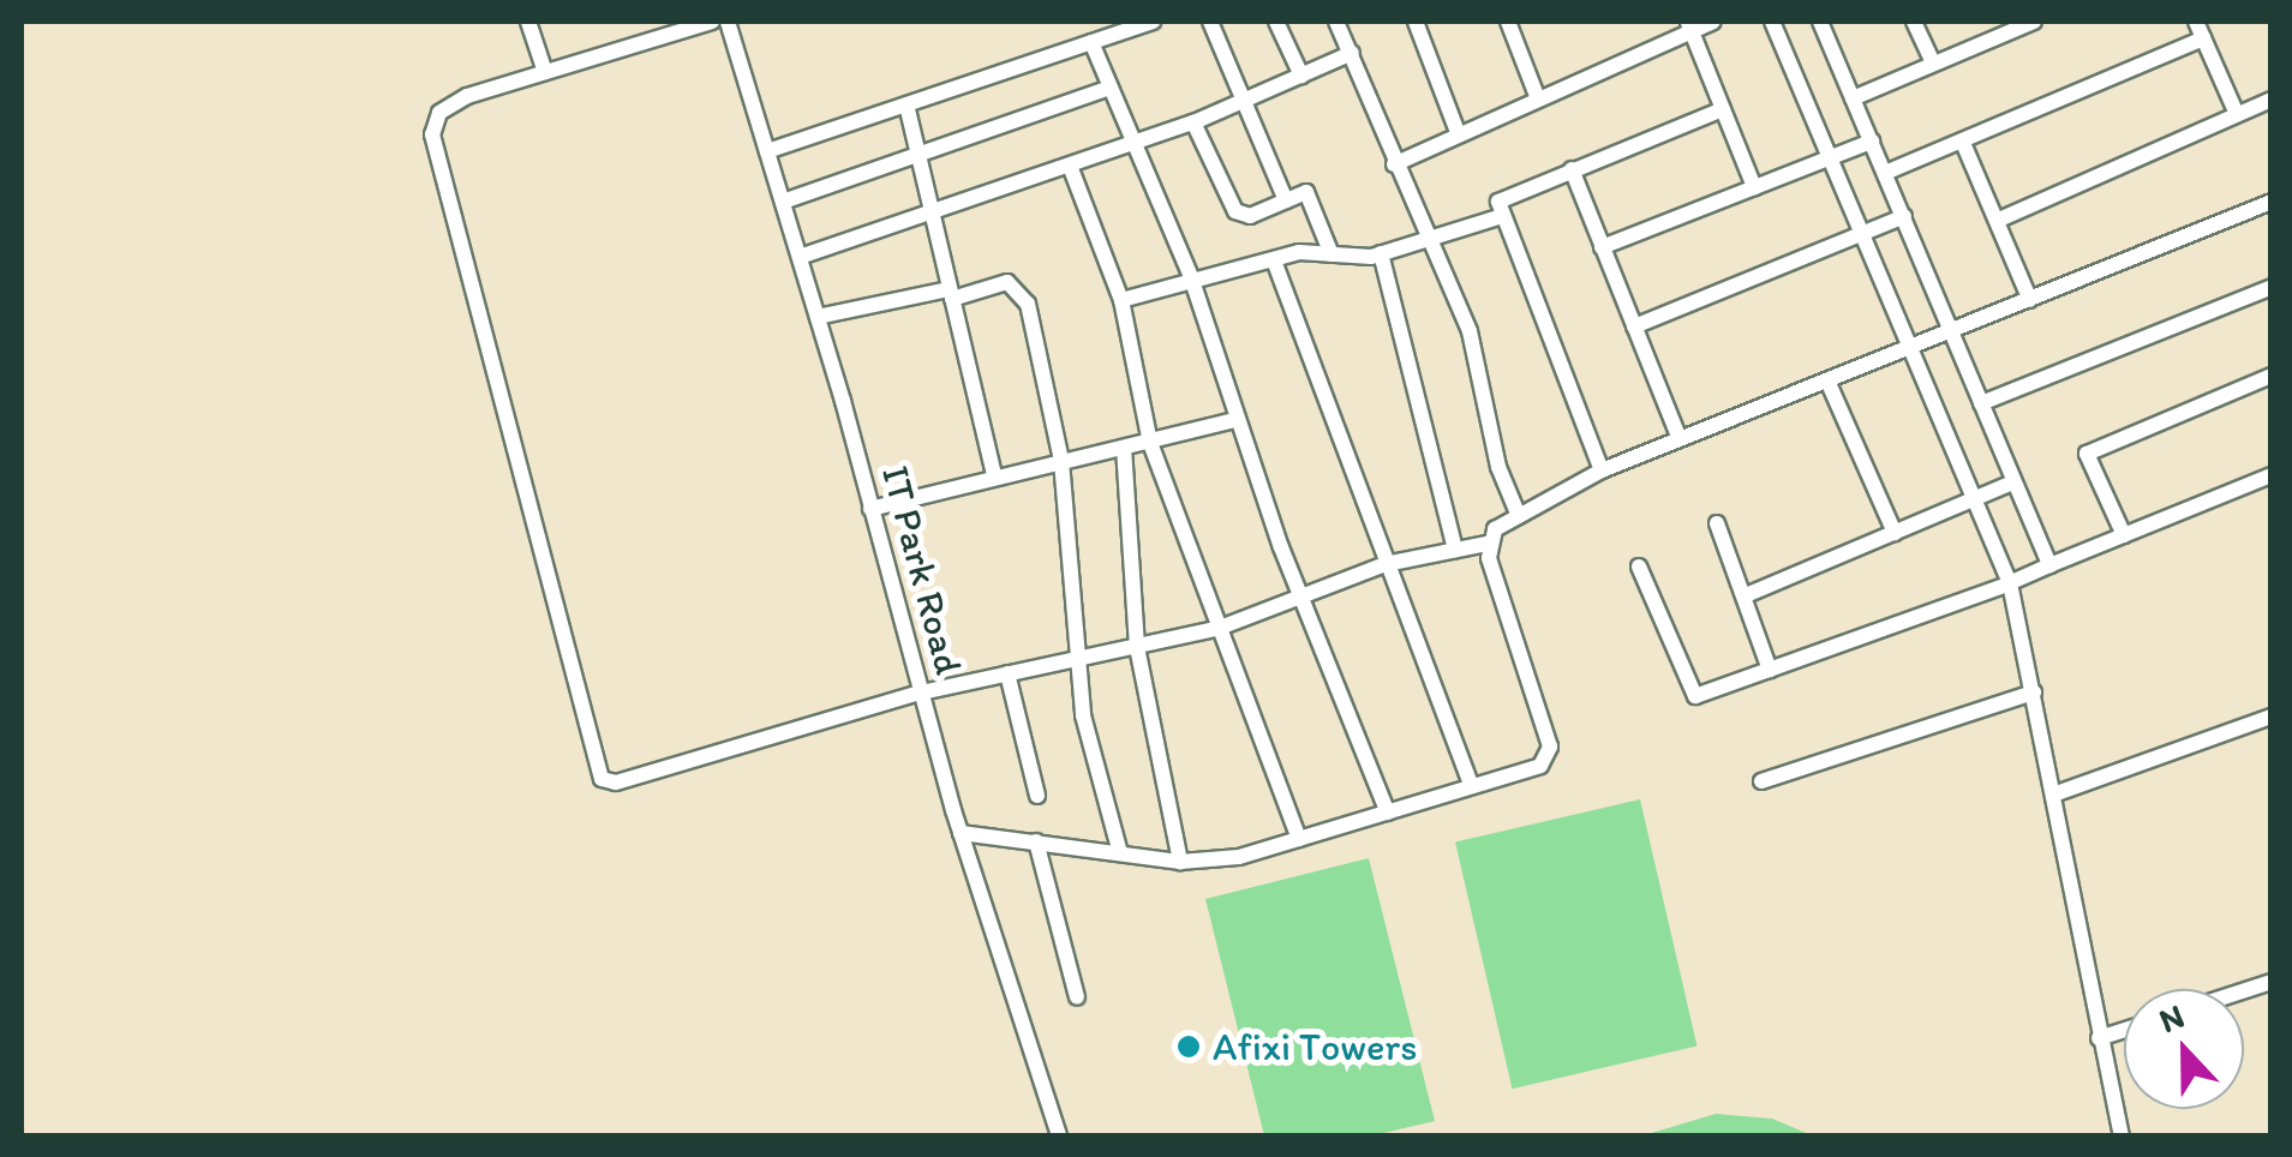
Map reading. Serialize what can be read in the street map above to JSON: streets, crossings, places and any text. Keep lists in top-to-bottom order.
{
  "streets": {
    "street": ["IT Park Road"]
  },
  "places": ["Afixi Towers"],
  "north": "top"
}
